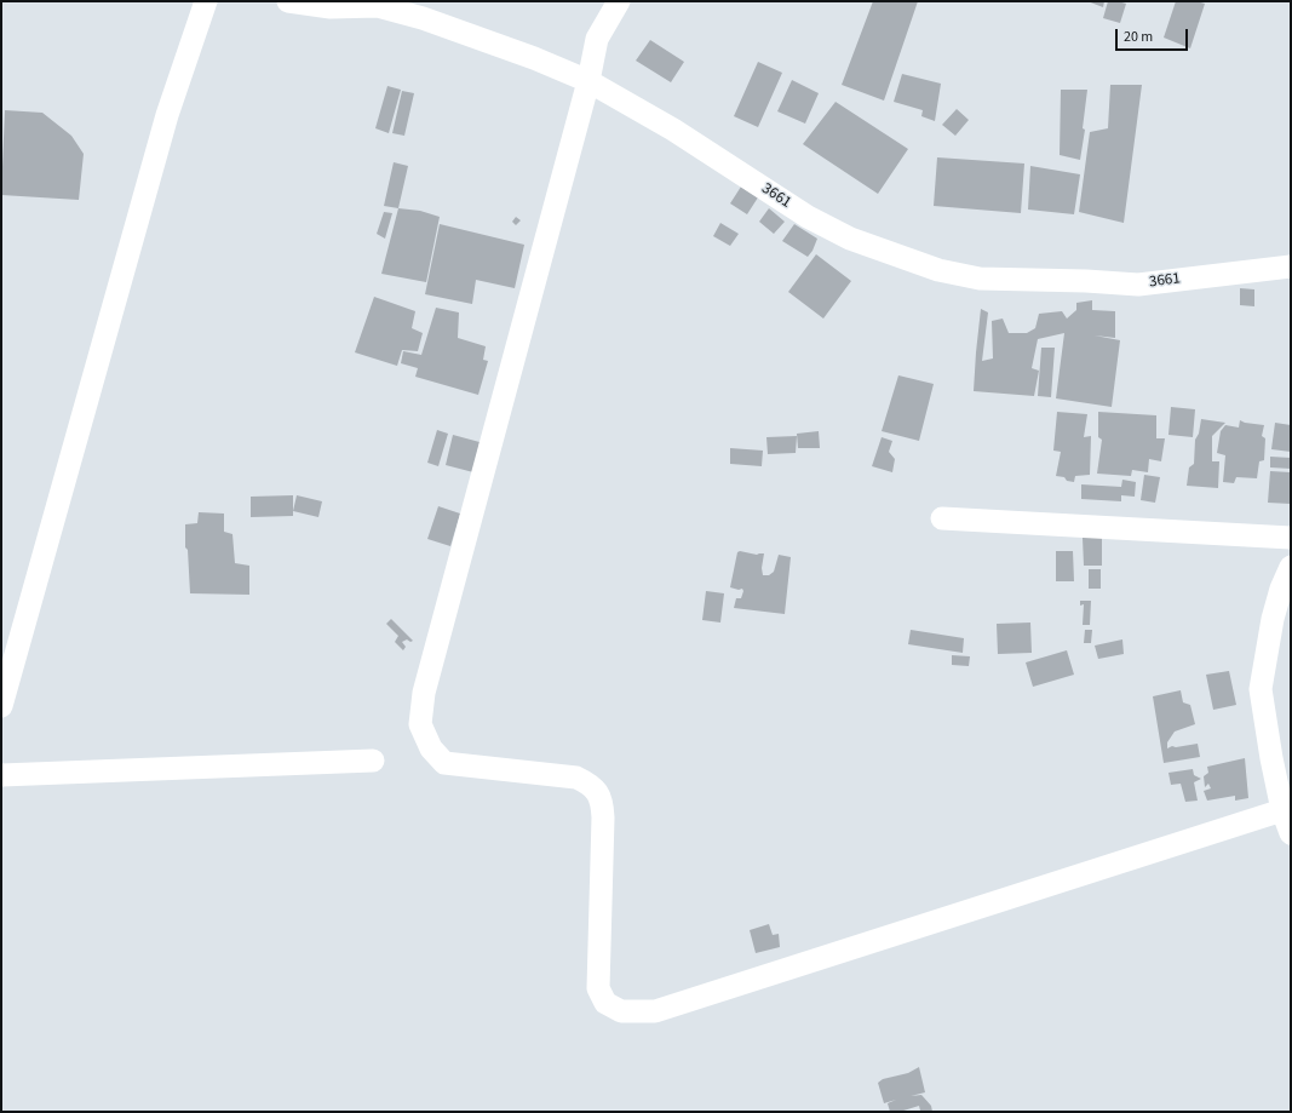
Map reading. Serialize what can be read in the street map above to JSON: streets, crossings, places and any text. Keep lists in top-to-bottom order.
{
  "streets": {
    "street": ["3661"]
  },
  "scale_bar": "20 m"
}
